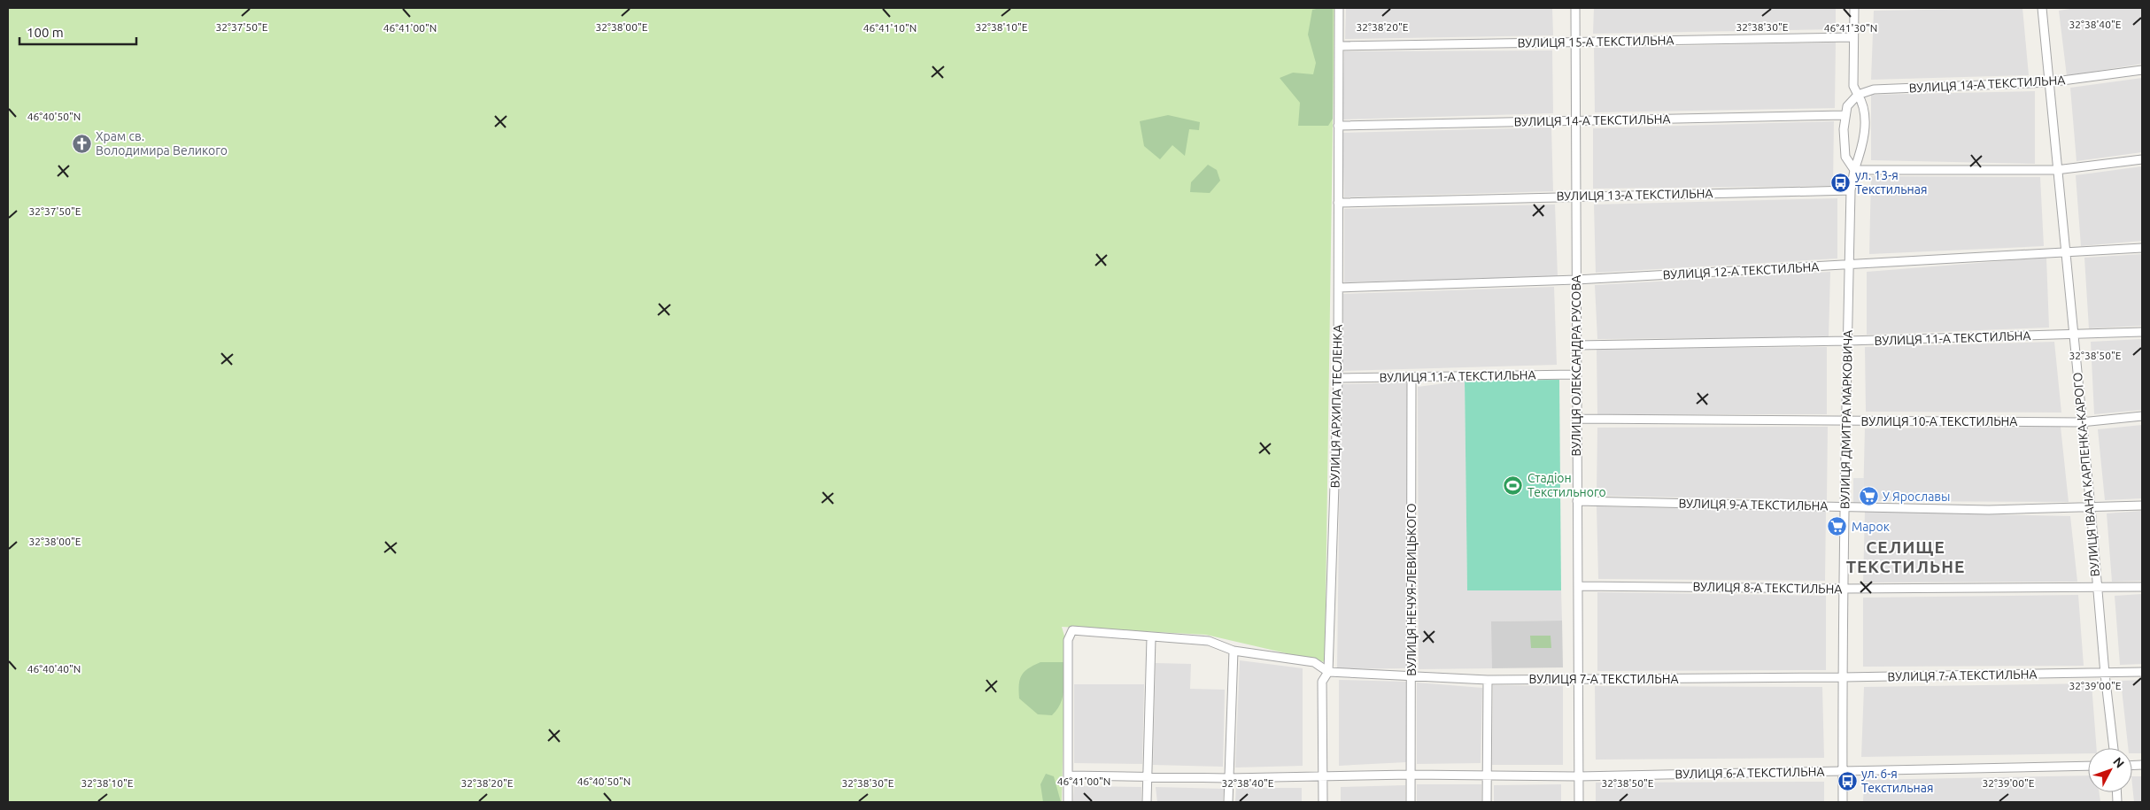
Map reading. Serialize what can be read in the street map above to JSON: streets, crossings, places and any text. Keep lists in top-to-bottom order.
{
  "streets": {
    "street": [
      "ВУЛИЦЯ 15-А ТЕКСТИЛЬНА",
      "ВУЛИЦЯ 14-А ТЕКСТИЛЬНА",
      "ВУЛИЦЯ 13-А ТЕКСТИЛЬНА",
      "ВУЛИЦЯ 12-А ТЕКСТИЛЬНА",
      "ВУЛИЦЯ 11-А ТЕКСТИЛЬНА",
      "ВУЛИЦЯ ОЛЕКСАНДРА РУСОВА",
      "ВУЛИЦЯ АРХИПА ТЕСЛЕНКА",
      "ВУЛИЦЯ ДМИТРА МАРКОВИЧА",
      "ВУЛИЦЯ 10-А ТЕКСТИЛЬНА",
      "ВУЛИЦЯ ІВАНА КАРПЕНКА-КАРОГО",
      "ВУЛИЦЯ 9-А ТЕКСТИЛЬНА",
      "ВУЛИЦЯ 8-А ТЕКСТИЛЬНА",
      "ВУЛИЦЯ НЕЧУЯ-ЛЕВИЦЬКОГО",
      "ВУЛИЦЯ 7-А ТЕКСТИЛЬНА",
      "ВУЛИЦЯ 6-А ТЕКСТИЛЬНА"
    ]
  },
  "crossings": [
    ["ВУЛИЦЯ 15-А ТЕКСТИЛЬНА", "ВУЛИЦЯ ОЛЕКСАНДРА РУСОВА"],
    ["ВУЛИЦЯ 15-А ТЕКСТИЛЬНА", "ВУЛИЦЯ АРХИПА ТЕСЛЕНКА"],
    ["ВУЛИЦЯ 15-А ТЕКСТИЛЬНА", "ВУЛИЦЯ ДМИТРА МАРКОВИЧА"],
    ["ВУЛИЦЯ 14-А ТЕКСТИЛЬНА", "ВУЛИЦЯ ОЛЕКСАНДРА РУСОВА"],
    ["ВУЛИЦЯ 14-А ТЕКСТИЛЬНА", "ВУЛИЦЯ АРХИПА ТЕСЛЕНКА"],
    ["ВУЛИЦЯ 14-А ТЕКСТИЛЬНА", "ВУЛИЦЯ ДМИТРА МАРКОВИЧА"],
    ["ВУЛИЦЯ 14-А ТЕКСТИЛЬНА", "ВУЛИЦЯ ІВАНА КАРПЕНКА-КАРОГО"],
    ["ВУЛИЦЯ 13-А ТЕКСТИЛЬНА", "ВУЛИЦЯ ОЛЕКСАНДРА РУСОВА"],
    ["ВУЛИЦЯ 13-А ТЕКСТИЛЬНА", "ВУЛИЦЯ АРХИПА ТЕСЛЕНКА"],
    ["ВУЛИЦЯ 13-А ТЕКСТИЛЬНА", "ВУЛИЦЯ ДМИТРА МАРКОВИЧА"],
    ["ВУЛИЦЯ 12-А ТЕКСТИЛЬНА", "ВУЛИЦЯ ОЛЕКСАНДРА РУСОВА"],
    ["ВУЛИЦЯ 12-А ТЕКСТИЛЬНА", "ВУЛИЦЯ АРХИПА ТЕСЛЕНКА"],
    ["ВУЛИЦЯ 12-А ТЕКСТИЛЬНА", "ВУЛИЦЯ ДМИТРА МАРКОВИЧА"],
    ["ВУЛИЦЯ 12-А ТЕКСТИЛЬНА", "ВУЛИЦЯ ІВАНА КАРПЕНКА-КАРОГО"],
    ["ВУЛИЦЯ 11-А ТЕКСТИЛЬНА", "ВУЛИЦЯ ОЛЕКСАНДРА РУСОВА"],
    ["ВУЛИЦЯ 11-А ТЕКСТИЛЬНА", "ВУЛИЦЯ АРХИПА ТЕСЛЕНКА"],
    ["ВУЛИЦЯ 11-А ТЕКСТИЛЬНА", "ВУЛИЦЯ ДМИТРА МАРКОВИЧА"],
    ["ВУЛИЦЯ 11-А ТЕКСТИЛЬНА", "ВУЛИЦЯ ІВАНА КАРПЕНКА-КАРОГО"],
    ["ВУЛИЦЯ 11-А ТЕКСТИЛЬНА", "ВУЛИЦЯ НЕЧУЯ-ЛЕВИЦЬКОГО"],
    ["ВУЛИЦЯ ОЛЕКСАНДРА РУСОВА", "ВУЛИЦЯ 10-А ТЕКСТИЛЬНА"],
    ["ВУЛИЦЯ ОЛЕКСАНДРА РУСОВА", "ВУЛИЦЯ 9-А ТЕКСТИЛЬНА"],
    ["ВУЛИЦЯ ОЛЕКСАНДРА РУСОВА", "ВУЛИЦЯ 8-А ТЕКСТИЛЬНА"],
    ["ВУЛИЦЯ ОЛЕКСАНДРА РУСОВА", "ВУЛИЦЯ 7-А ТЕКСТИЛЬНА"],
    ["ВУЛИЦЯ ОЛЕКСАНДРА РУСОВА", "ВУЛИЦЯ 6-А ТЕКСТИЛЬНА"],
    ["ВУЛИЦЯ АРХИПА ТЕСЛЕНКА", "ВУЛИЦЯ 7-А ТЕКСТИЛЬНА"],
    ["ВУЛИЦЯ АРХИПА ТЕСЛЕНКА", "ВУЛИЦЯ 6-А ТЕКСТИЛЬНА"],
    ["ВУЛИЦЯ ДМИТРА МАРКОВИЧА", "ВУЛИЦЯ 10-А ТЕКСТИЛЬНА"],
    ["ВУЛИЦЯ ДМИТРА МАРКОВИЧА", "ВУЛИЦЯ 9-А ТЕКСТИЛЬНА"],
    ["ВУЛИЦЯ ДМИТРА МАРКОВИЧА", "ВУЛИЦЯ 8-А ТЕКСТИЛЬНА"],
    ["ВУЛИЦЯ ДМИТРА МАРКОВИЧА", "ВУЛИЦЯ 7-А ТЕКСТИЛЬНА"],
    ["ВУЛИЦЯ ДМИТРА МАРКОВИЧА", "ВУЛИЦЯ 6-А ТЕКСТИЛЬНА"],
    ["ВУЛИЦЯ 10-А ТЕКСТИЛЬНА", "ВУЛИЦЯ ІВАНА КАРПЕНКА-КАРОГО"],
    ["ВУЛИЦЯ ІВАНА КАРПЕНКА-КАРОГО", "ВУЛИЦЯ 9-А ТЕКСТИЛЬНА"],
    ["ВУЛИЦЯ ІВАНА КАРПЕНКА-КАРОГО", "ВУЛИЦЯ 8-А ТЕКСТИЛЬНА"],
    ["ВУЛИЦЯ ІВАНА КАРПЕНКА-КАРОГО", "ВУЛИЦЯ 7-А ТЕКСТИЛЬНА"],
    ["ВУЛИЦЯ НЕЧУЯ-ЛЕВИЦЬКОГО", "ВУЛИЦЯ 7-А ТЕКСТИЛЬНА"],
    ["ВУЛИЦЯ НЕЧУЯ-ЛЕВИЦЬКОГО", "ВУЛИЦЯ 6-А ТЕКСТИЛЬНА"],
    ["ВУЛИЦЯ 7-А ТЕКСТИЛЬНА", "ВУЛИЦЯ 6-А ТЕКСТИЛЬНА"]
  ],
  "districts": ["СЕЛИЩЕ ТЕКСТИЛЬНЕ"],
  "places": {
    "church": ["Храм св. Володимира Великого"],
    "bus stop": ["ул. 13-я Текстильная", "ул. 6-я Текстильная"],
    "sports": ["Стадіон Текстильного"],
    "supermarket": ["У Ярославы", "Марок"]
  },
  "scale_bar": "100 m",
  "north": "top right",
  "coordinates": [
    "32°38'40\"E",
    "32°37'50\"E",
    "32°38'00\"E",
    "32°38'10\"E",
    "32°38'20\"E",
    "32°38'30\"E",
    "46°41'10\"N",
    "46°41'00\"N",
    "46°41'30\"N",
    "46°40'50\"N",
    "32°38'50\"E",
    "46°40'40\"N",
    "32°39'00\"E"
  ]
}
